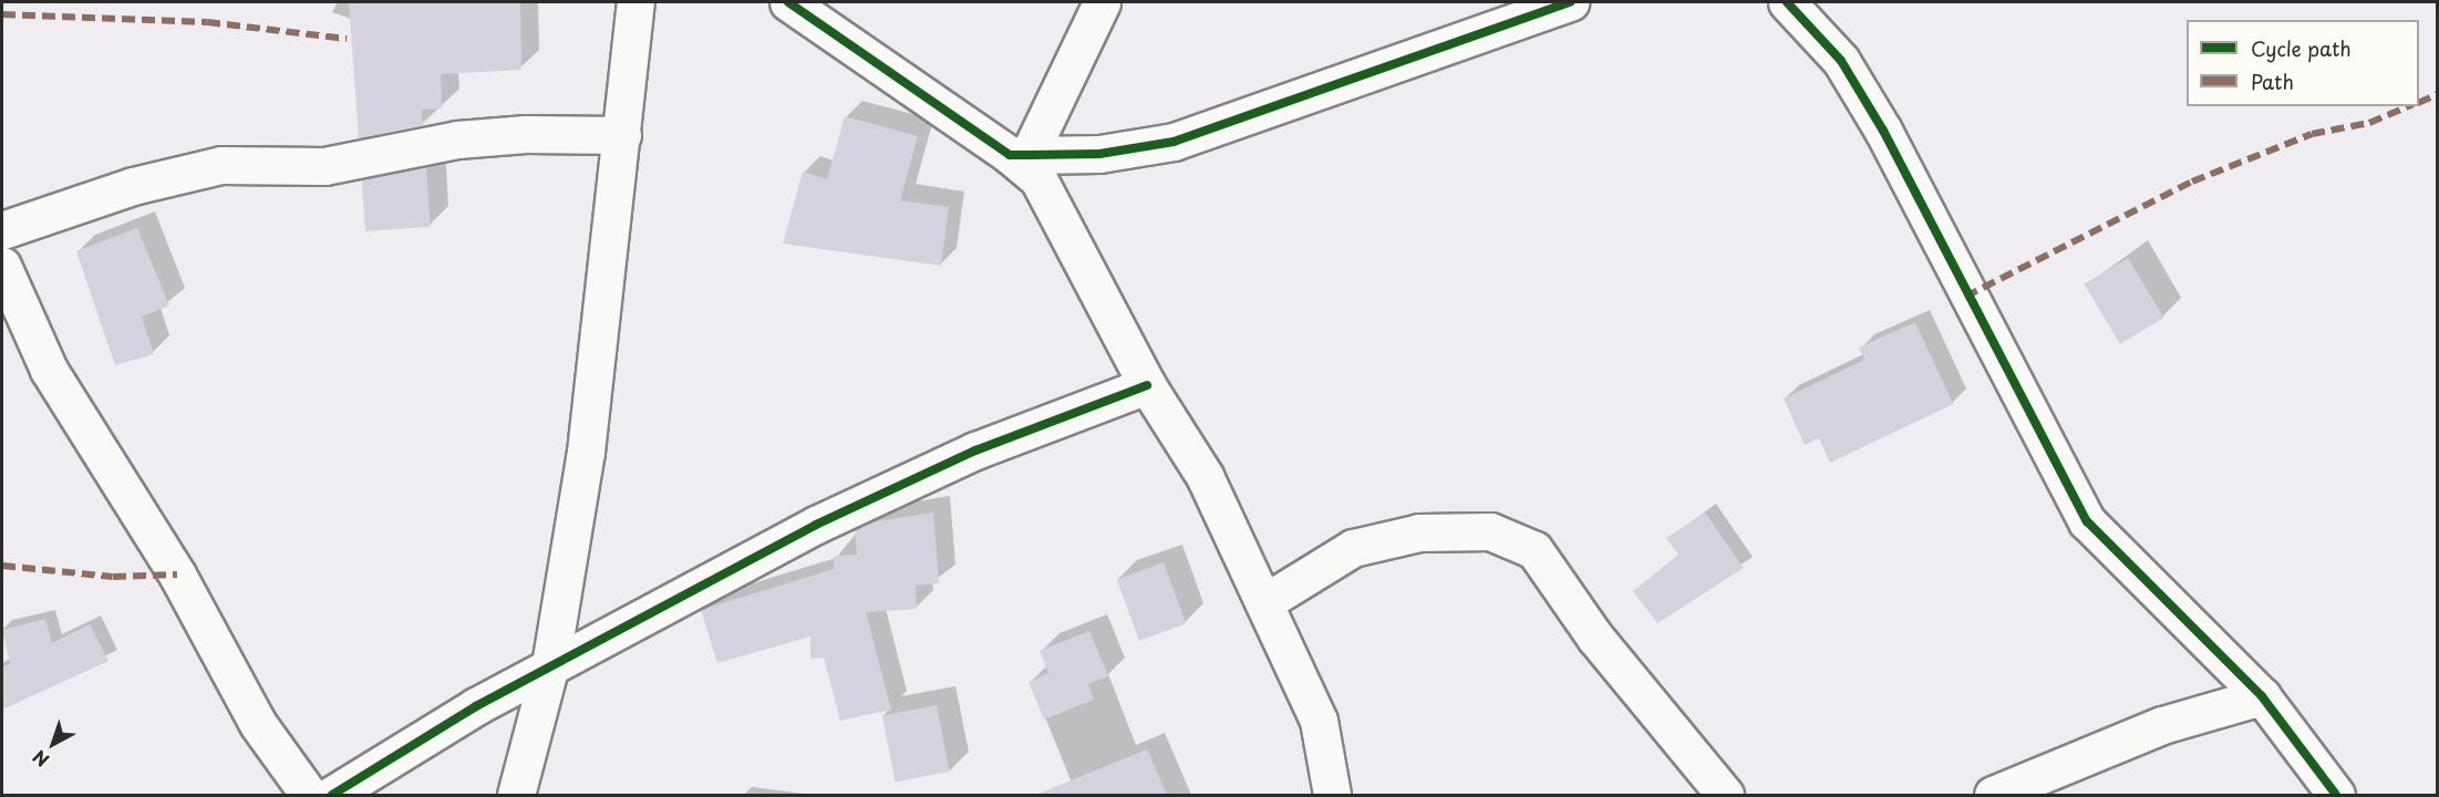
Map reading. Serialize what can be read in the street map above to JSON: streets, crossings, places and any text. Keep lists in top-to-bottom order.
{
  "legend": ["Cycle path", "Path"],
  "north": "bottom left"
}
